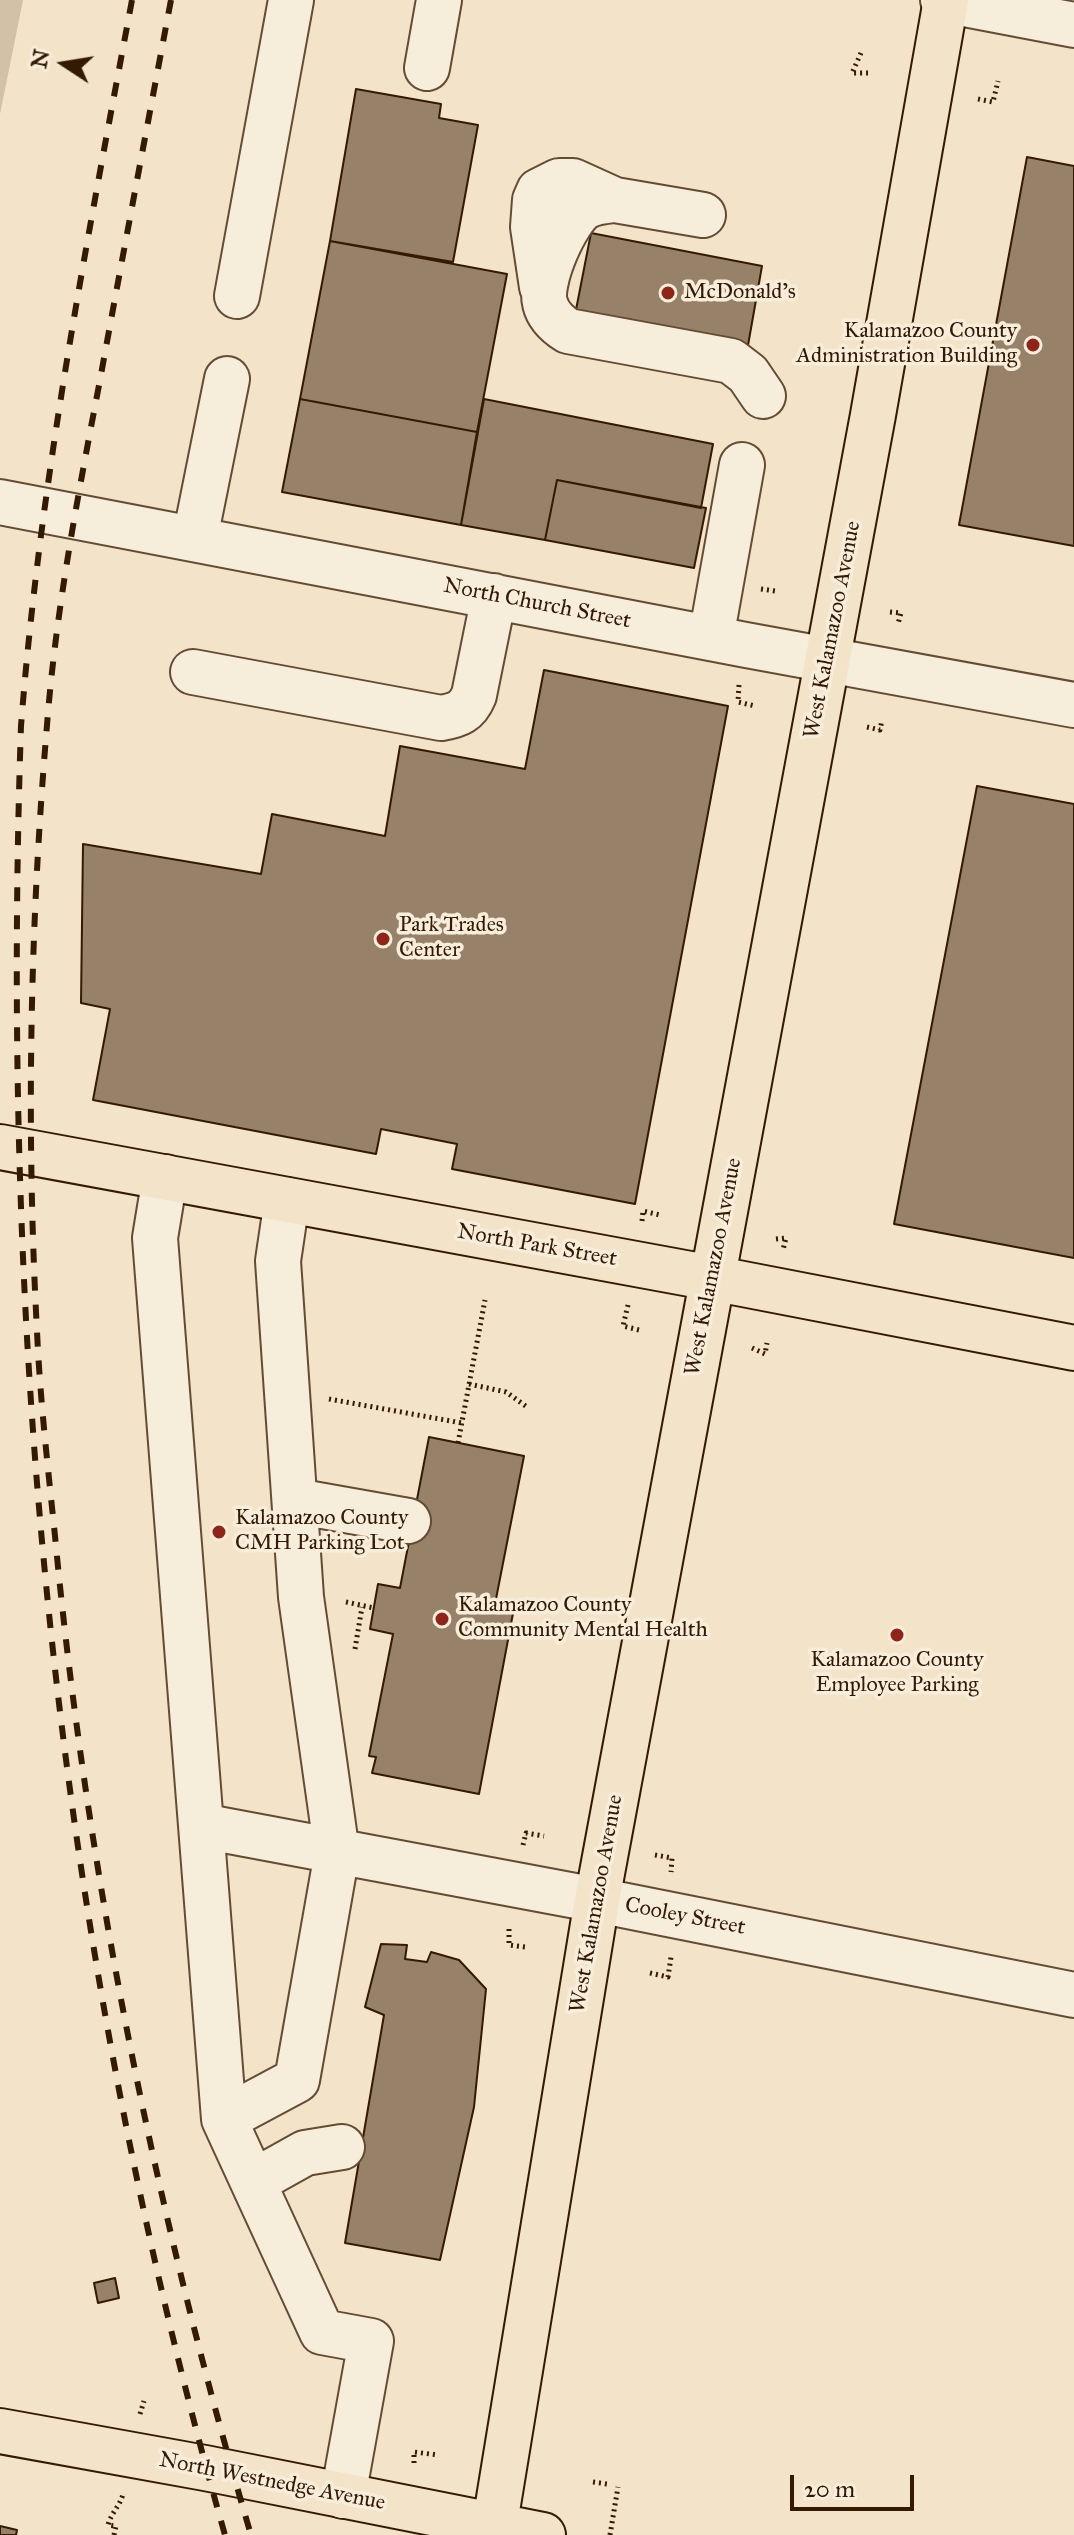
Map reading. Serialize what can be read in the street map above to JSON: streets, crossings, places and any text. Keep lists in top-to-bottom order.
{
  "streets": {
    "main road": ["West Kalamazoo Avenue", "North Park Street", "North Westnedge Avenue"],
    "street": ["North Church Street", "Cooley Street"]
  },
  "crossings": [
    ["North Church Street", "West Kalamazoo Avenue"],
    ["West Kalamazoo Avenue", "North Park Street"],
    ["West Kalamazoo Avenue", "Cooley Street"],
    ["West Kalamazoo Avenue", "North Westnedge Avenue"]
  ],
  "places": [
    "McDonald's",
    "Kalamazoo County Administration Building",
    "Park Trades Center",
    "Kalamazoo County CMH Parking Lot",
    "Kalamazoo County Community Mental Health",
    "Kalamazoo County Employee Parking"
  ],
  "scale_bar": "20 m",
  "north": "left"
}
